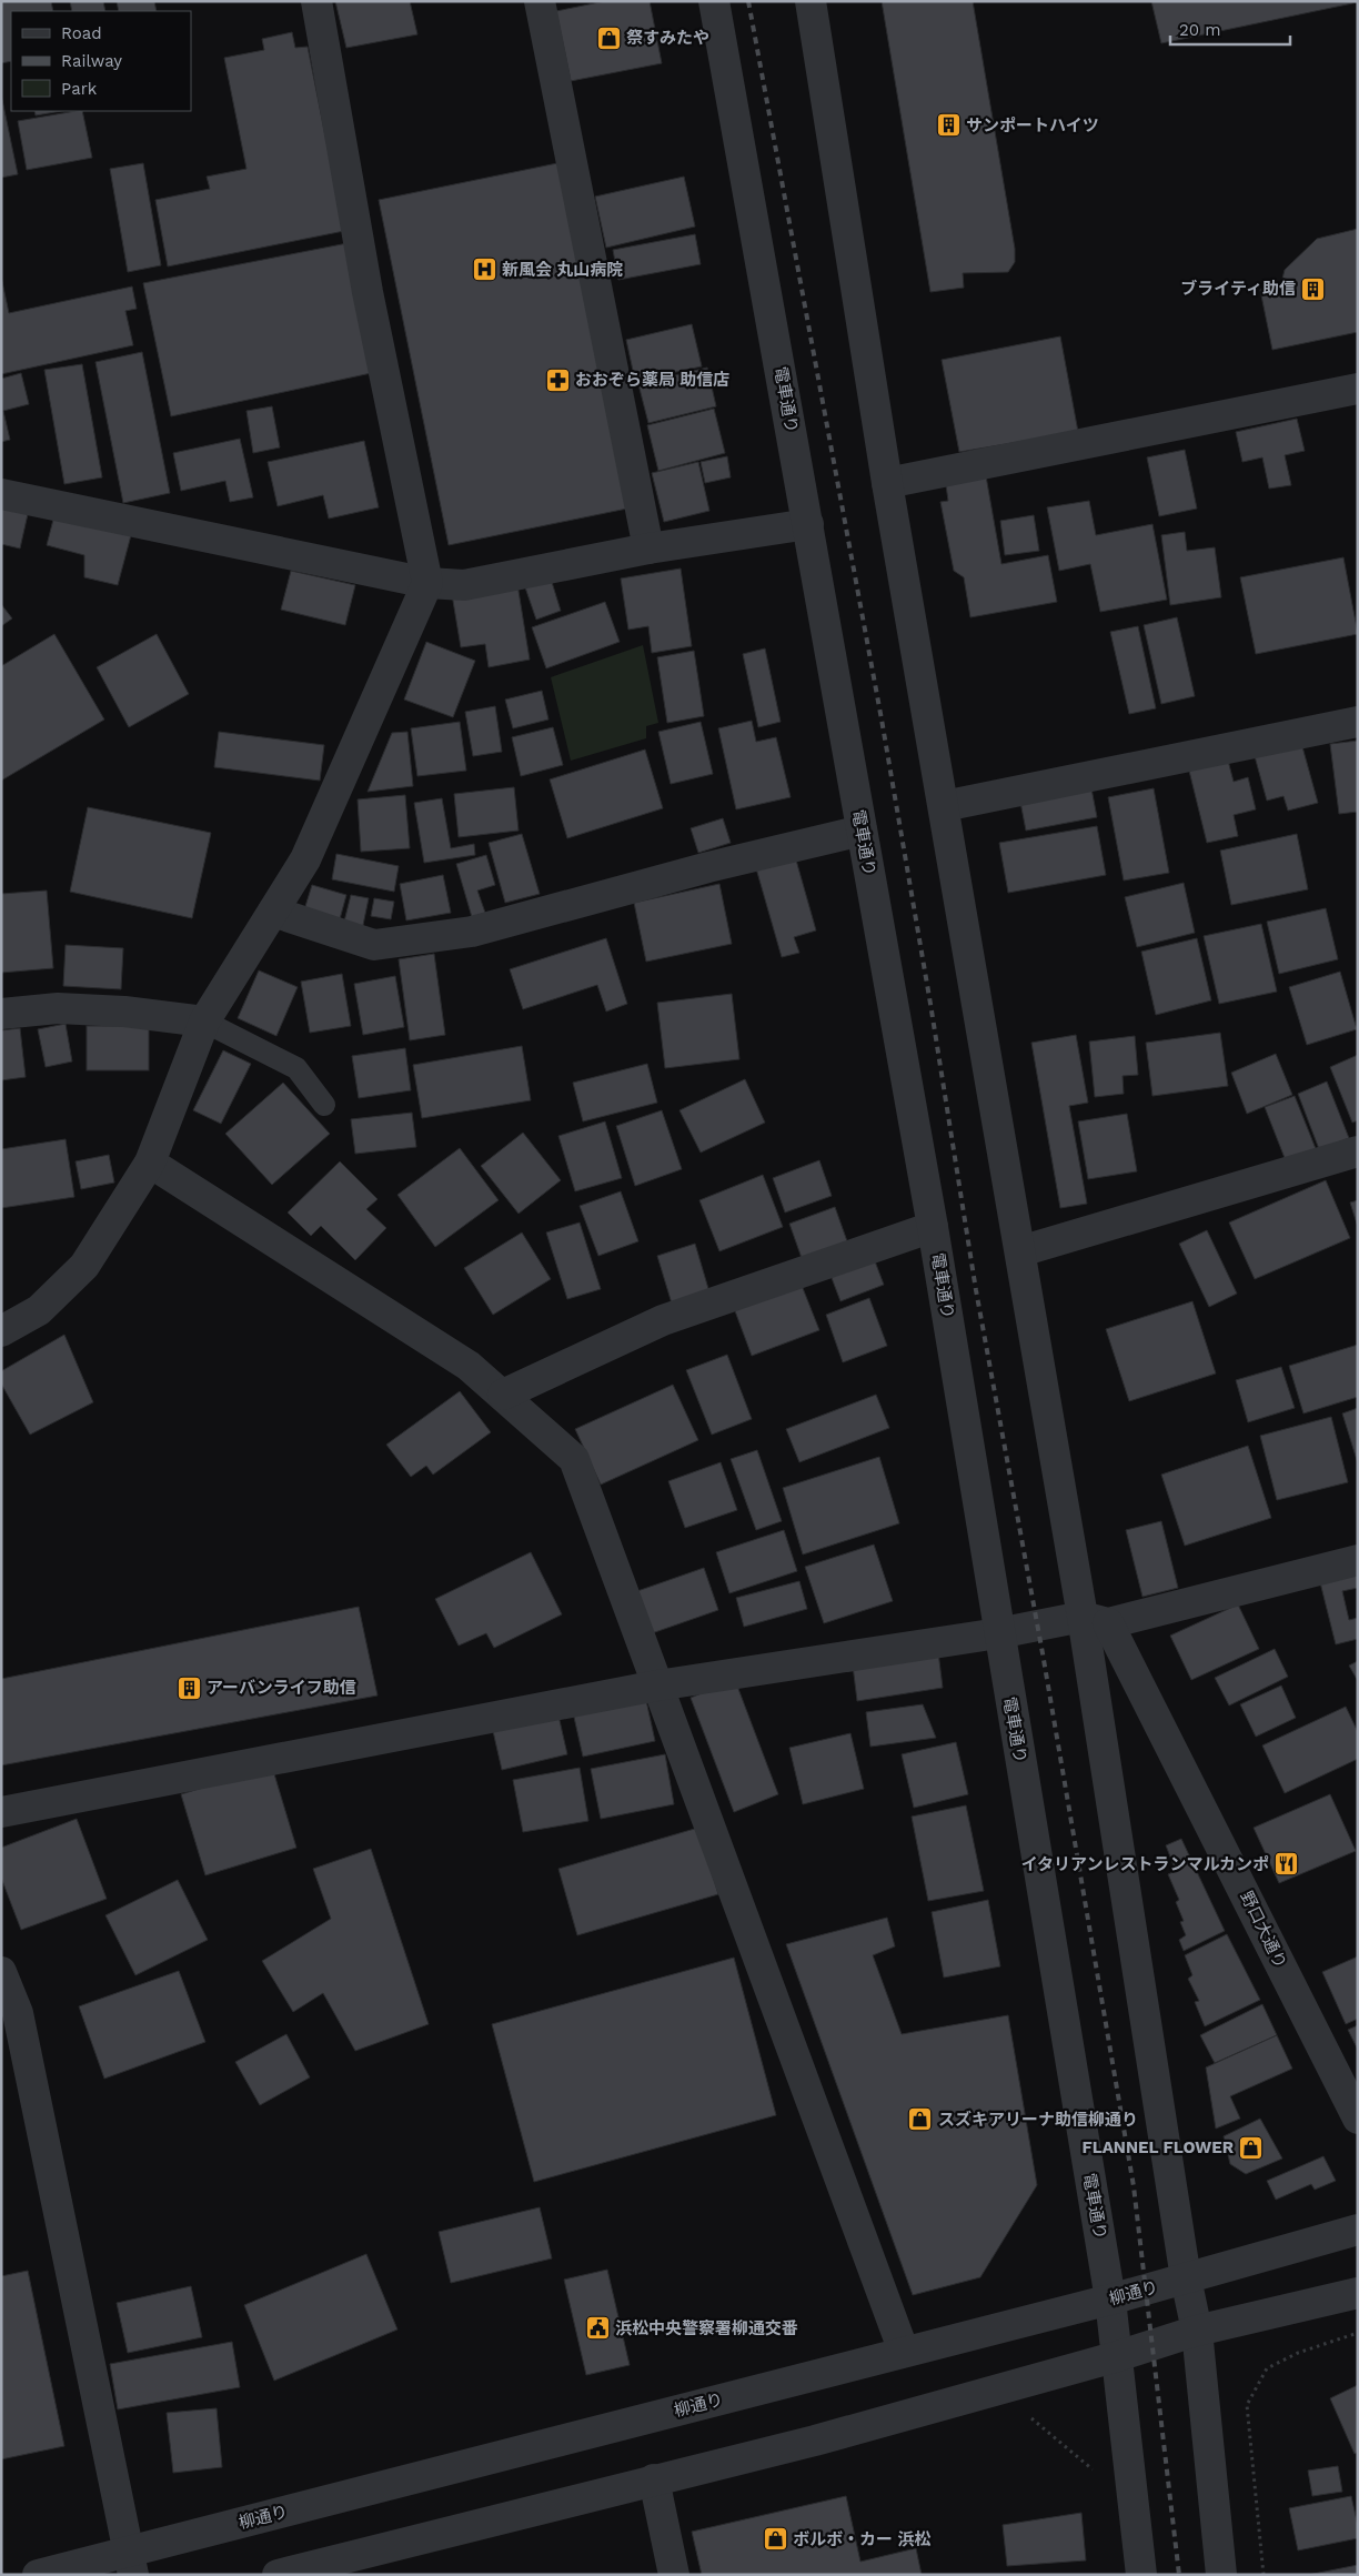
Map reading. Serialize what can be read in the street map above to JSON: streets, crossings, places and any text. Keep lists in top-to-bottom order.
{
  "streets": {
    "street": ["電車通り", "野口大通り", "柳通り"]
  },
  "crossings": [
    ["電車通り", "柳通り"]
  ],
  "places": {
    "shop": [
      "祭すみたや",
      "スズキアリーナ助信柳通り",
      "FLANNEL FLOWER",
      "ボルボ・カー 浜松"
    ],
    "building": ["サンポートハイツ", "ブライティ助信", "アーバンライフ助信"],
    "hospital": ["新風会 丸山病院"],
    "pharmacy": ["おおぞら薬局 助信店"],
    "restaurant": ["イタリアンレストランマルカンポ"],
    "public building": ["浜松中央警察署柳通交番"]
  },
  "legend": ["Road", "Railway", "Park"],
  "scale_bar": "20 m"
}
